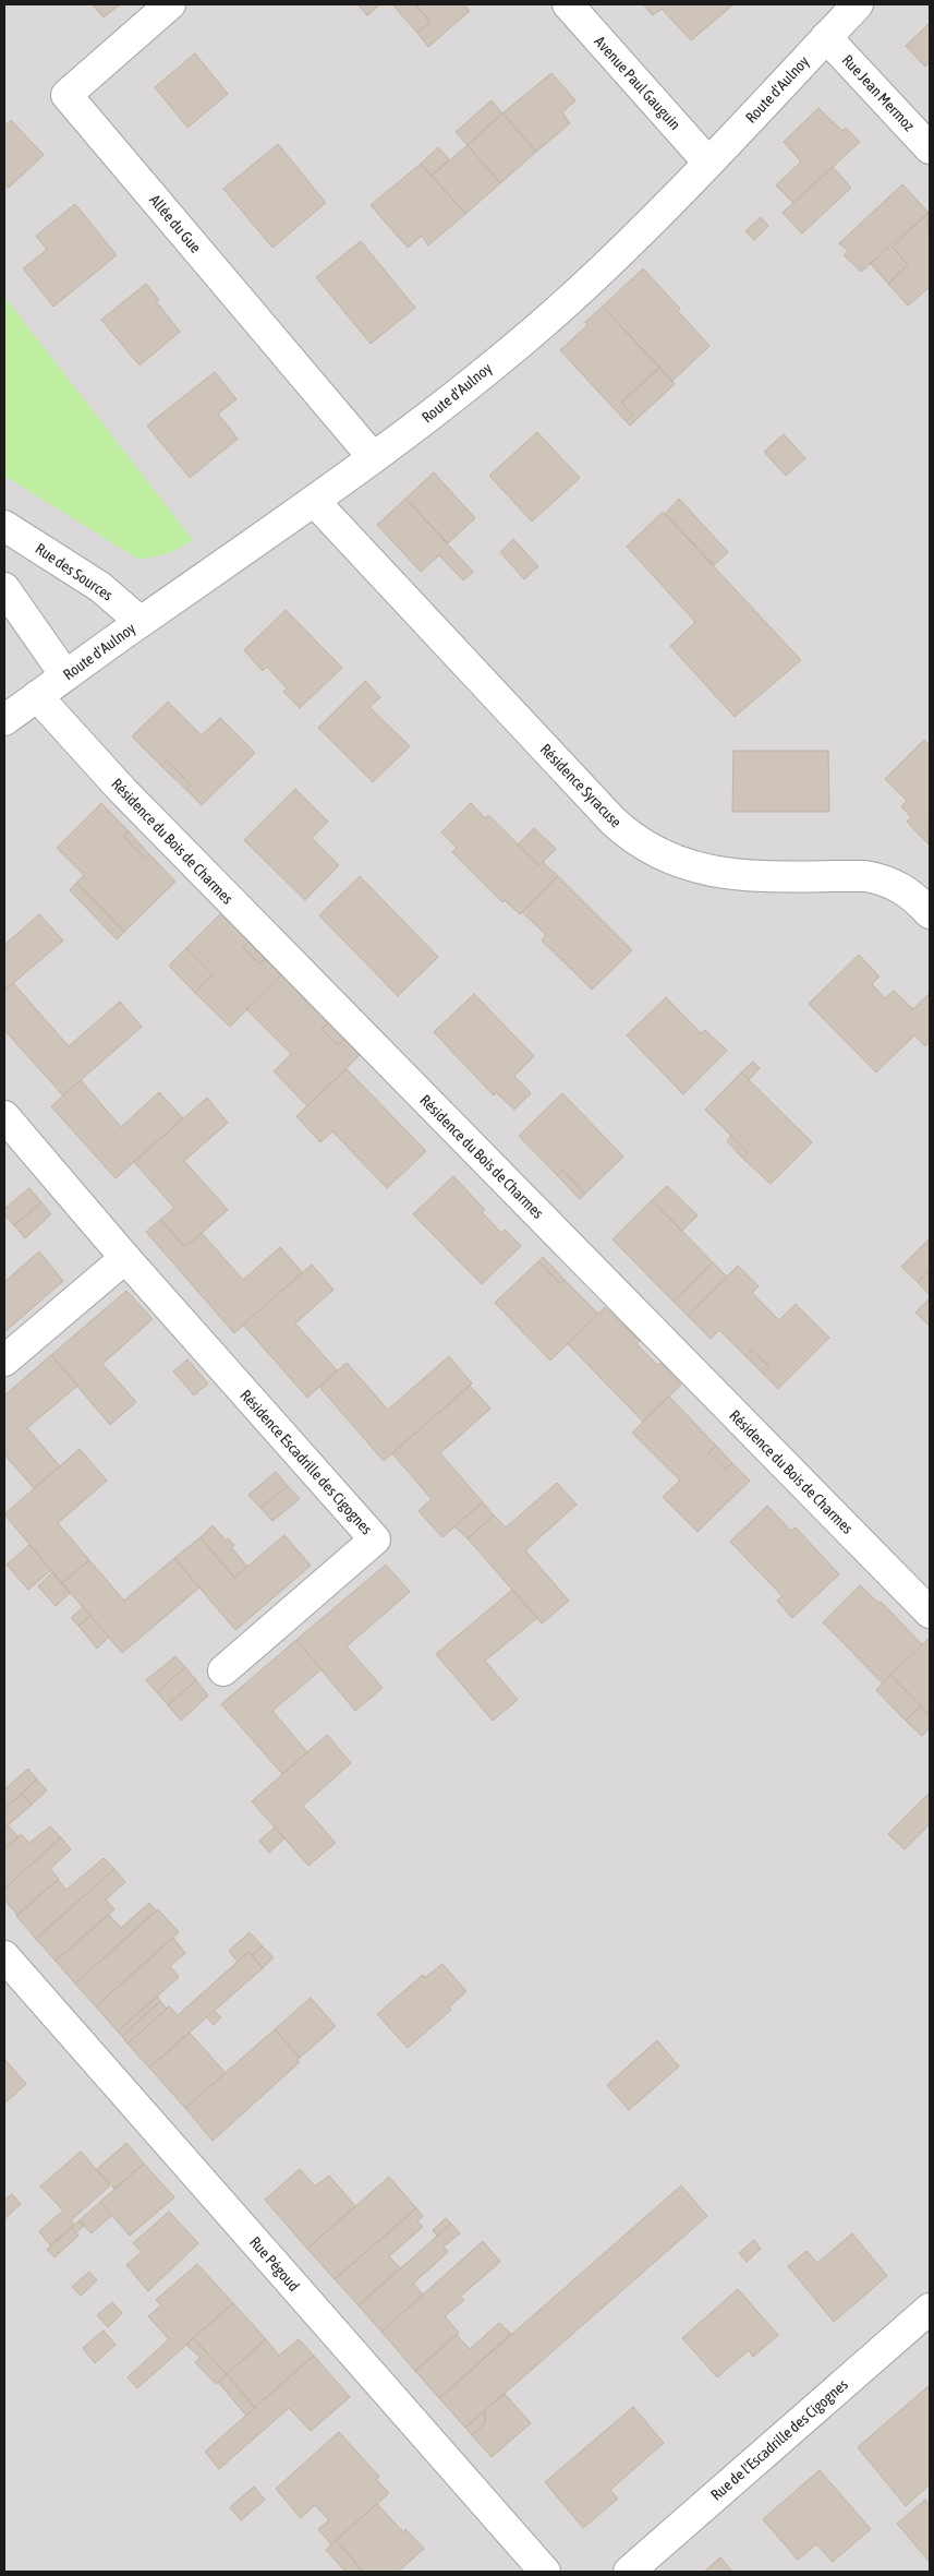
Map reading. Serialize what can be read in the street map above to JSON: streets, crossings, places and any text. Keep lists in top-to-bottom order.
{
  "streets": {
    "street": [
      "Avenue Paul Gauguin",
      "Route d'Aulnoy",
      "Rue Jean Mermoz",
      "Allée du Gue",
      "Rue des Sources",
      "Résidence Syracuse",
      "Résidence du Bois de Charmes",
      "Résidence Escadrille des Cigognes",
      "Rue Pégoud",
      "Rue de l'Escadrille des Cigognes"
    ]
  },
  "crossings": [
    ["Avenue Paul Gauguin", "Route d'Aulnoy"],
    ["Route d'Aulnoy", "Rue Jean Mermoz"],
    ["Route d'Aulnoy", "Allée du Gue"],
    ["Route d'Aulnoy", "Rue des Sources"],
    ["Route d'Aulnoy", "Résidence Syracuse"],
    ["Route d'Aulnoy", "Résidence du Bois de Charmes"]
  ]
}
